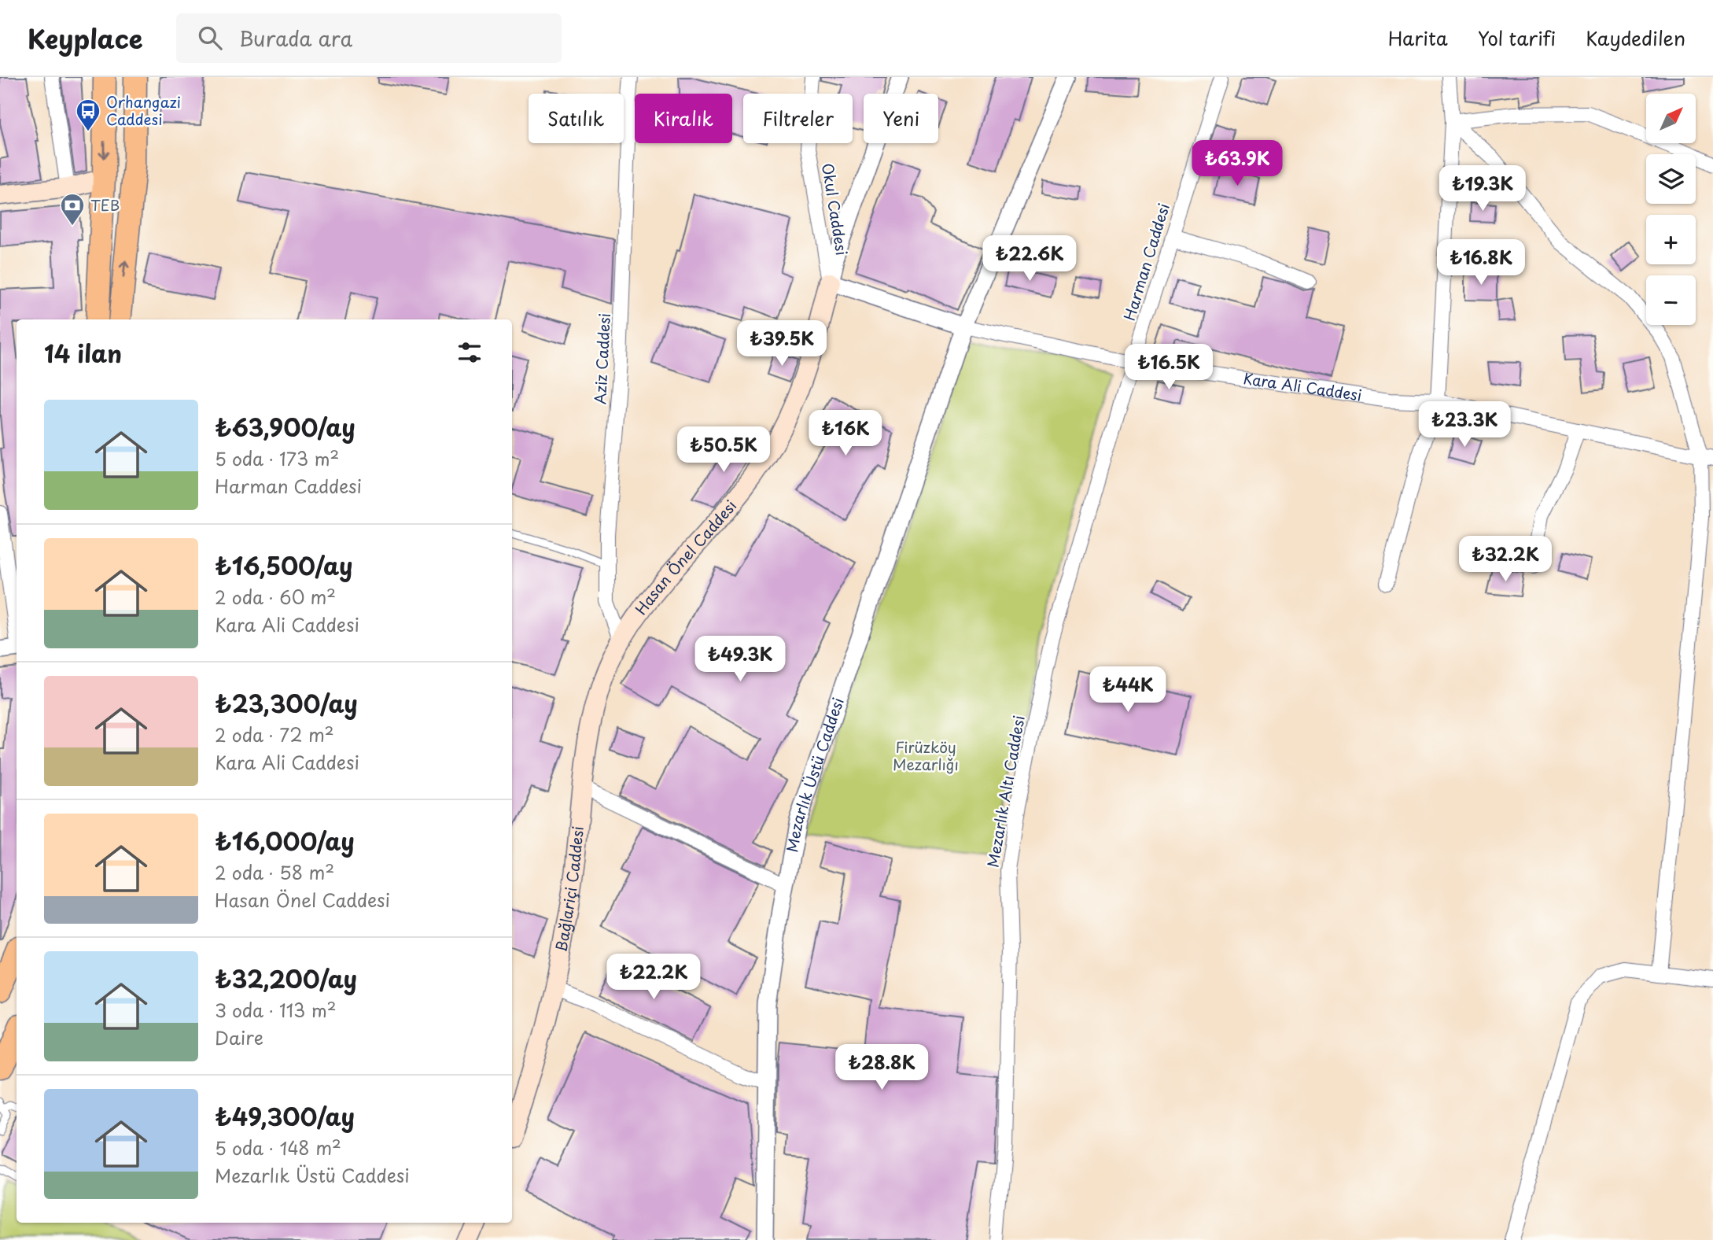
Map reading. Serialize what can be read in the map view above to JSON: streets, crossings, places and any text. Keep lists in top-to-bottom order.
{
  "streets": {
    "main road": ["Hasan Önel Caddesi", "Bağlariçi Caddesi"],
    "street": [
      "Okul Caddesi",
      "Harman Caddesi",
      "Aziz Caddesi",
      "Kara Ali Caddesi",
      "Mezarlık Üstü Caddesi",
      "Mezarlık Altı Caddesi"
    ]
  },
  "crossings": [
    ["Okul Caddesi", "Kara Ali Caddesi"],
    ["Okul Caddesi", "Hasan Önel Caddesi"],
    ["Harman Caddesi", "Kara Ali Caddesi"],
    ["Harman Caddesi", "Mezarlık Altı Caddesi"],
    ["Aziz Caddesi", "Hasan Önel Caddesi"],
    ["Aziz Caddesi", "Bağlariçi Caddesi"],
    ["Kara Ali Caddesi", "Hasan Önel Caddesi"],
    ["Kara Ali Caddesi", "Mezarlık Üstü Caddesi"],
    ["Kara Ali Caddesi", "Mezarlık Altı Caddesi"],
    ["Hasan Önel Caddesi", "Bağlariçi Caddesi"]
  ],
  "parks": ["Firüzköy Mezarlığı"],
  "places": {
    "bus stop": ["Orhangazi Caddesi"],
    "bank": ["TEB"]
  },
  "north": "top right",
  "page": {
    "header": "Keyplace",
    "search": "Burada ara",
    "nav": ["Harita", "Yol tarifi", "Kaydedilen"],
    "map_buttons": ["+", "−"],
    "chip": [
      "Satılık",
      "Kiralık",
      "Filtreler",
      "Yeni"
    ],
    "price": [
      "₺63.9K",
      "₺19.3K",
      "₺22.6K",
      "₺16.8K",
      "₺39.5K",
      "₺16.5K",
      "₺23.3K",
      "₺16K",
      "₺50.5K",
      "₺32.2K",
      "₺49.3K",
      "₺44K",
      "₺22.2K",
      "₺28.8K"
    ],
    "heading": "14 ilan",
    "list": [
      {
        "name": "₺63,900/ay",
        "note": "5 oda · 173 m² · Harman Caddesi"
      },
      {
        "name": "₺16,500/ay",
        "note": "2 oda · 60 m² · Kara Ali Caddesi"
      },
      {
        "name": "₺23,300/ay",
        "note": "2 oda · 72 m² · Kara Ali Caddesi"
      },
      {
        "name": "₺16,000/ay",
        "note": "2 oda · 58 m² · Hasan Önel Caddesi"
      },
      {
        "name": "₺32,200/ay",
        "note": "3 oda · 113 m² · Daire"
      },
      {
        "name": "₺49,300/ay",
        "note": "5 oda · 148 m² · Mezarlık Üstü Caddesi"
      }
    ]
  }
}
